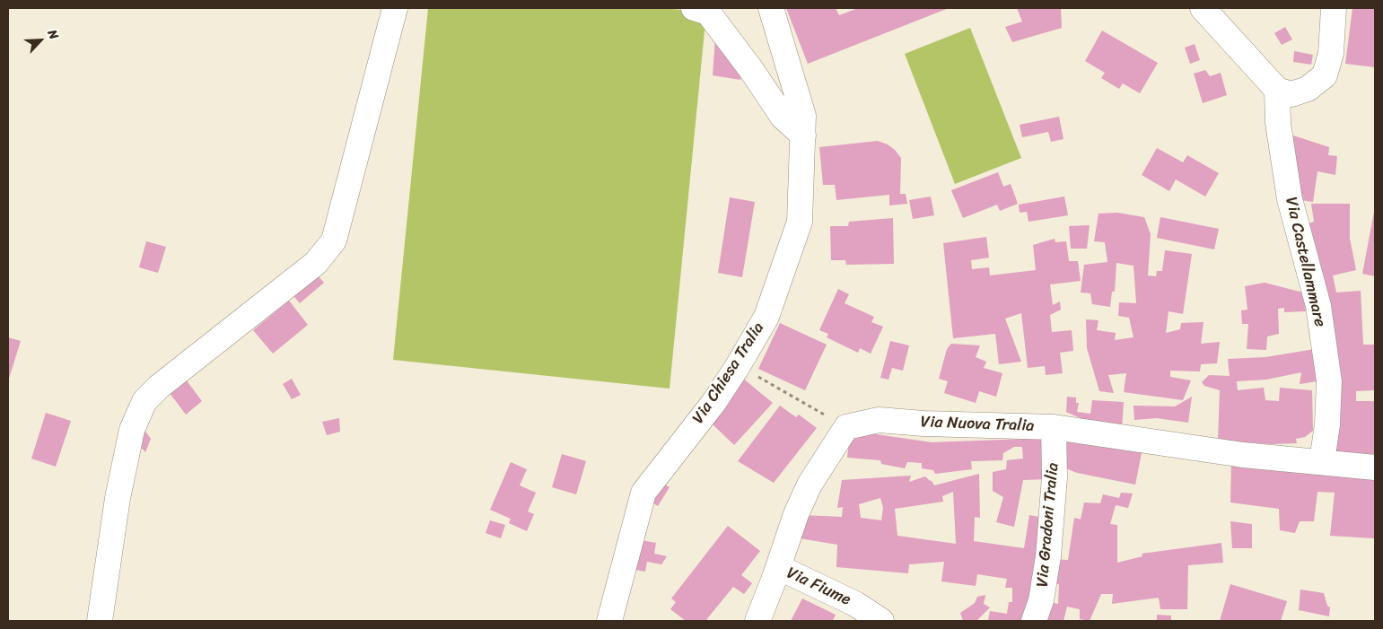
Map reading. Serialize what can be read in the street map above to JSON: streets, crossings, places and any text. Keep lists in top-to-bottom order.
{
  "streets": {
    "street": [
      "Via Castellammare",
      "Via Chiesa Tralia",
      "Via Nuova Tralia",
      "Via Gradoni Tralia",
      "Via Fiume"
    ]
  },
  "crossings": [
    ["Via Castellammare", "Via Nuova Tralia"],
    ["Via Nuova Tralia", "Via Gradoni Tralia"]
  ],
  "north": "top right"
}
